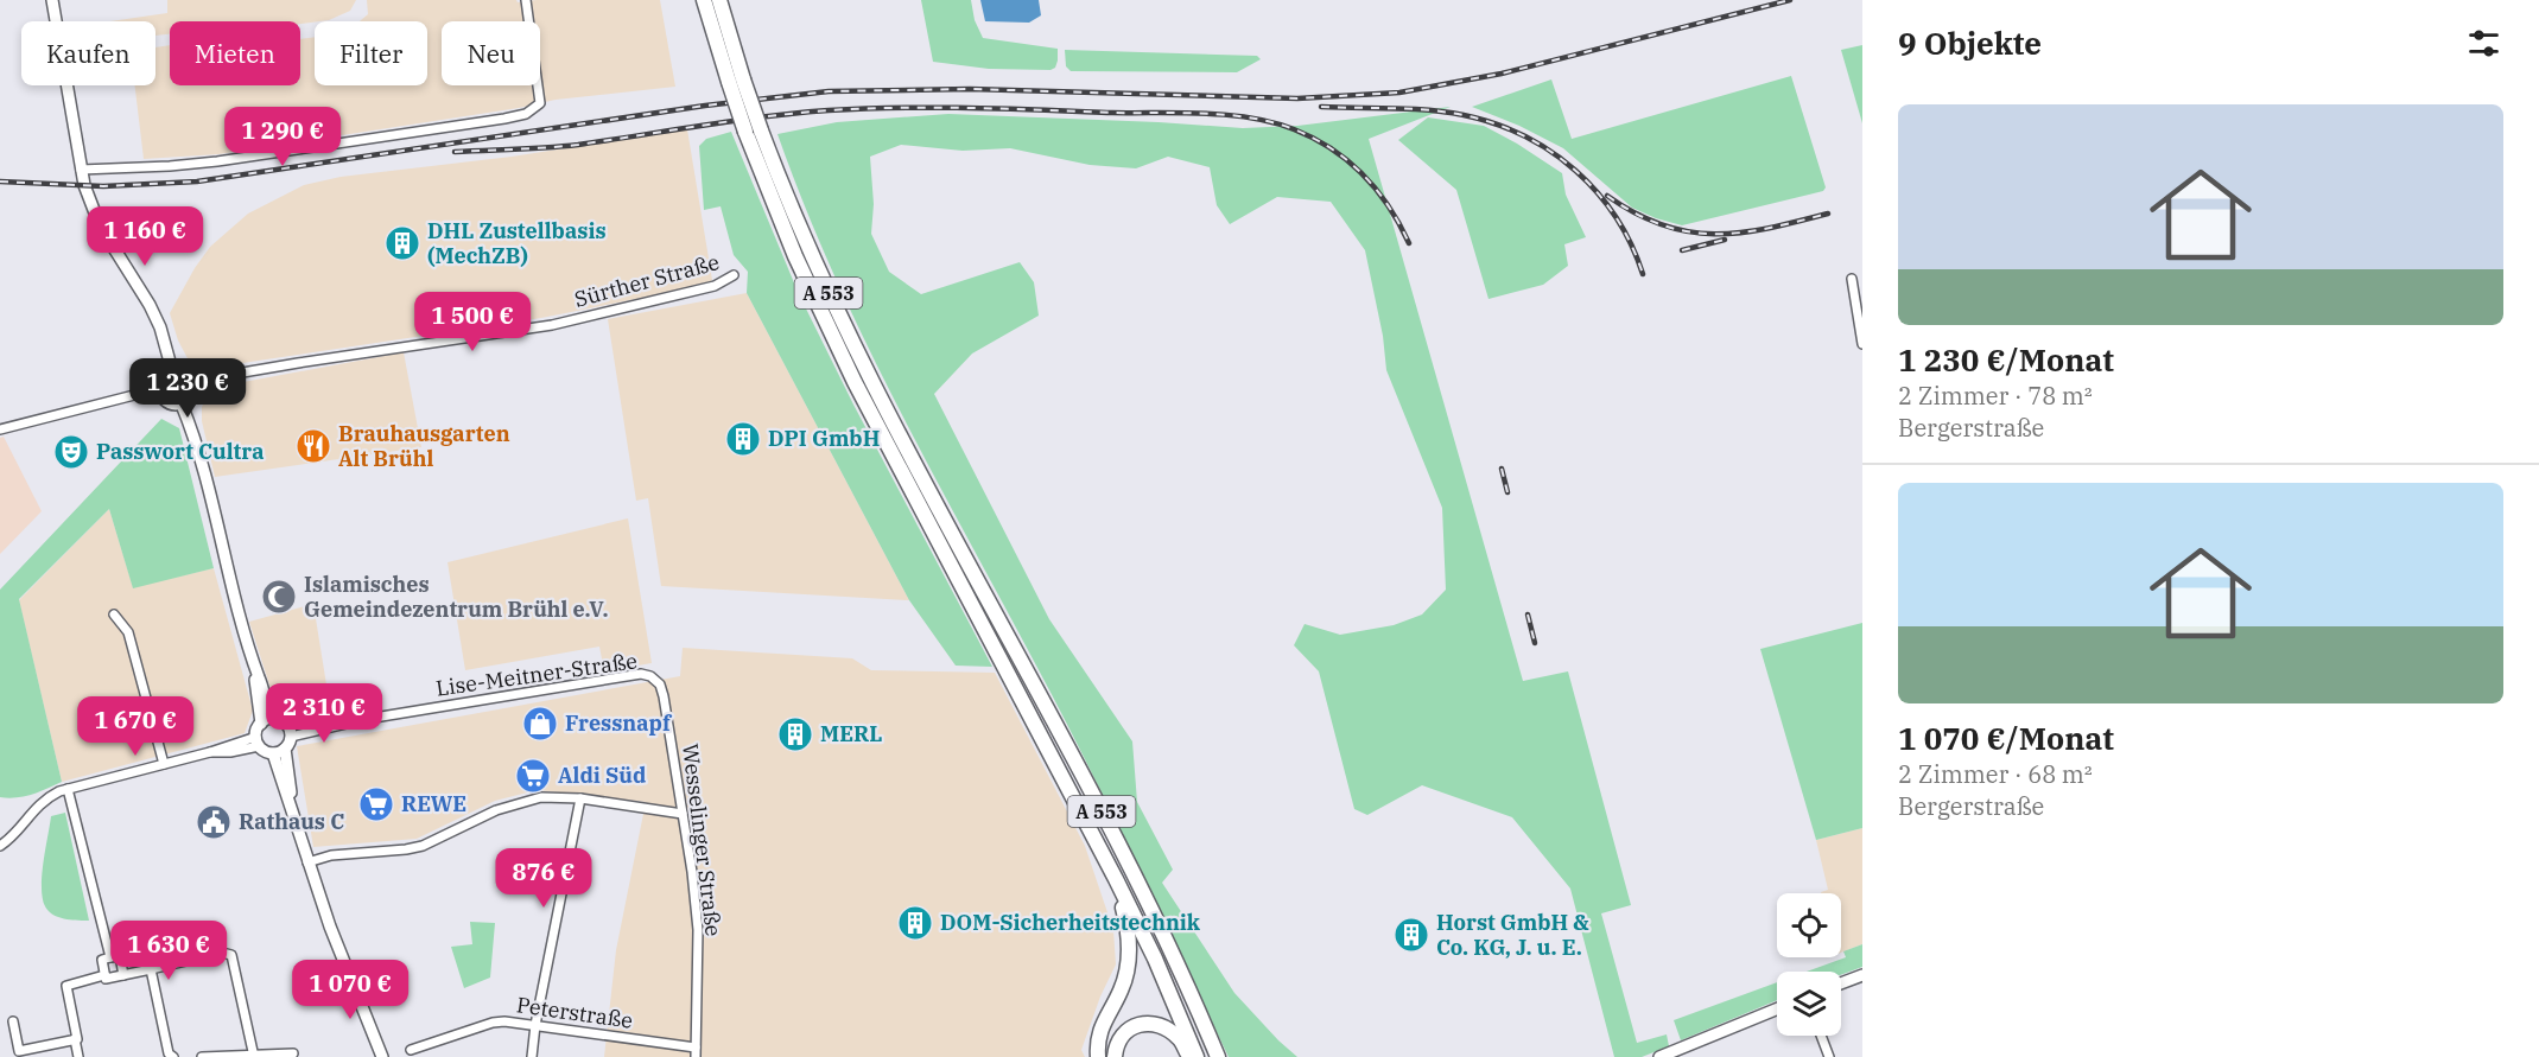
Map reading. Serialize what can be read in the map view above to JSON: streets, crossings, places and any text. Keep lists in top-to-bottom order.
{
  "streets": {
    "highway": ["A 553"],
    "street": [
      "Sürther Straße",
      "Lise-Meitner-Straße",
      "Wesselinger Straße",
      "Peterstraße"
    ]
  },
  "crossings": [
    ["Lise-Meitner-Straße", "Wesselinger Straße"],
    ["Wesselinger Straße", "Peterstraße"]
  ],
  "places": {
    "building": [
      "DHL Zustellbasis (MechZB)",
      "DPI GmbH",
      "MERL",
      "DOM-Sicherheitstechnik",
      "Horst GmbH & Co. KG, J. u. E."
    ],
    "restaurant": ["Brauhausgarten Alt Brühl"],
    "theatre": ["Passwort Cultra"],
    "mosque": ["Islamisches Gemeindezentrum Brühl e.V."],
    "shop": ["Fressnapf"],
    "supermarket": ["Aldi Süd", "REWE"],
    "public building": ["Rathaus C"]
  },
  "page": {
    "heading": "9 Objekte",
    "chip": [
      "Kaufen",
      "Mieten",
      "Filter",
      "Neu"
    ],
    "list": [
      {
        "name": "1 230 €/Monat",
        "note": "2 Zimmer · 78 m² · Bergerstraße"
      },
      {
        "name": "1 070 €/Monat",
        "note": "2 Zimmer · 68 m² · Bergerstraße"
      }
    ],
    "price": [
      "1 290 €",
      "1 160 €",
      "1 500 €",
      "1 230 €",
      "2 310 €",
      "1 670 €",
      "876 €",
      "1 630 €",
      "1 070 €"
    ]
  }
}
